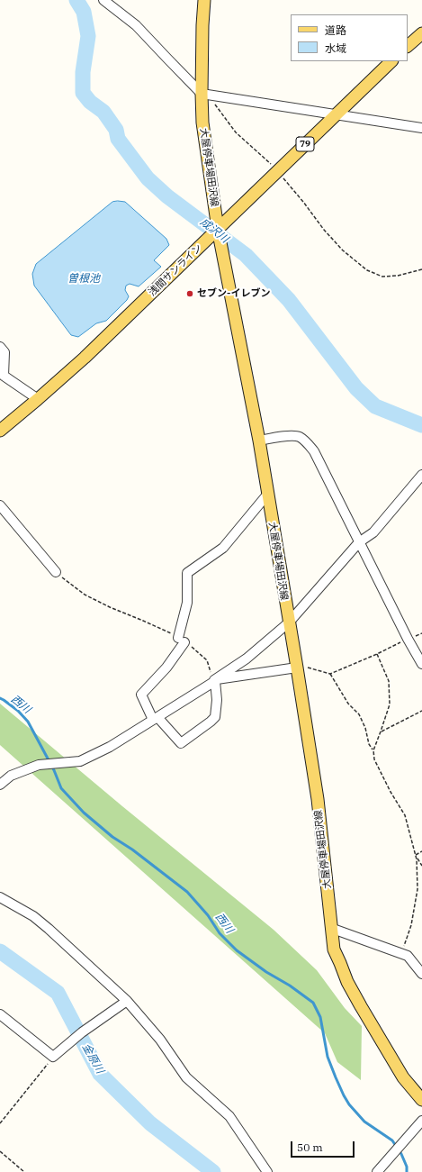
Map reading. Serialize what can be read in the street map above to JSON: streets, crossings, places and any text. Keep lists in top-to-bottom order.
{
  "streets": {
    "main road": ["79", "大屋停車場田沢線", "浅間サンライン"]
  },
  "crossings": [
    ["大屋停車場田沢線", "浅間サンライン"]
  ],
  "water": [
    "成沢川",
    "曽根池",
    "西川",
    "金原川"
  ],
  "places": ["セブン-イレブン"],
  "legend": ["道路", "水域"],
  "scale_bar": "50 m"
}
